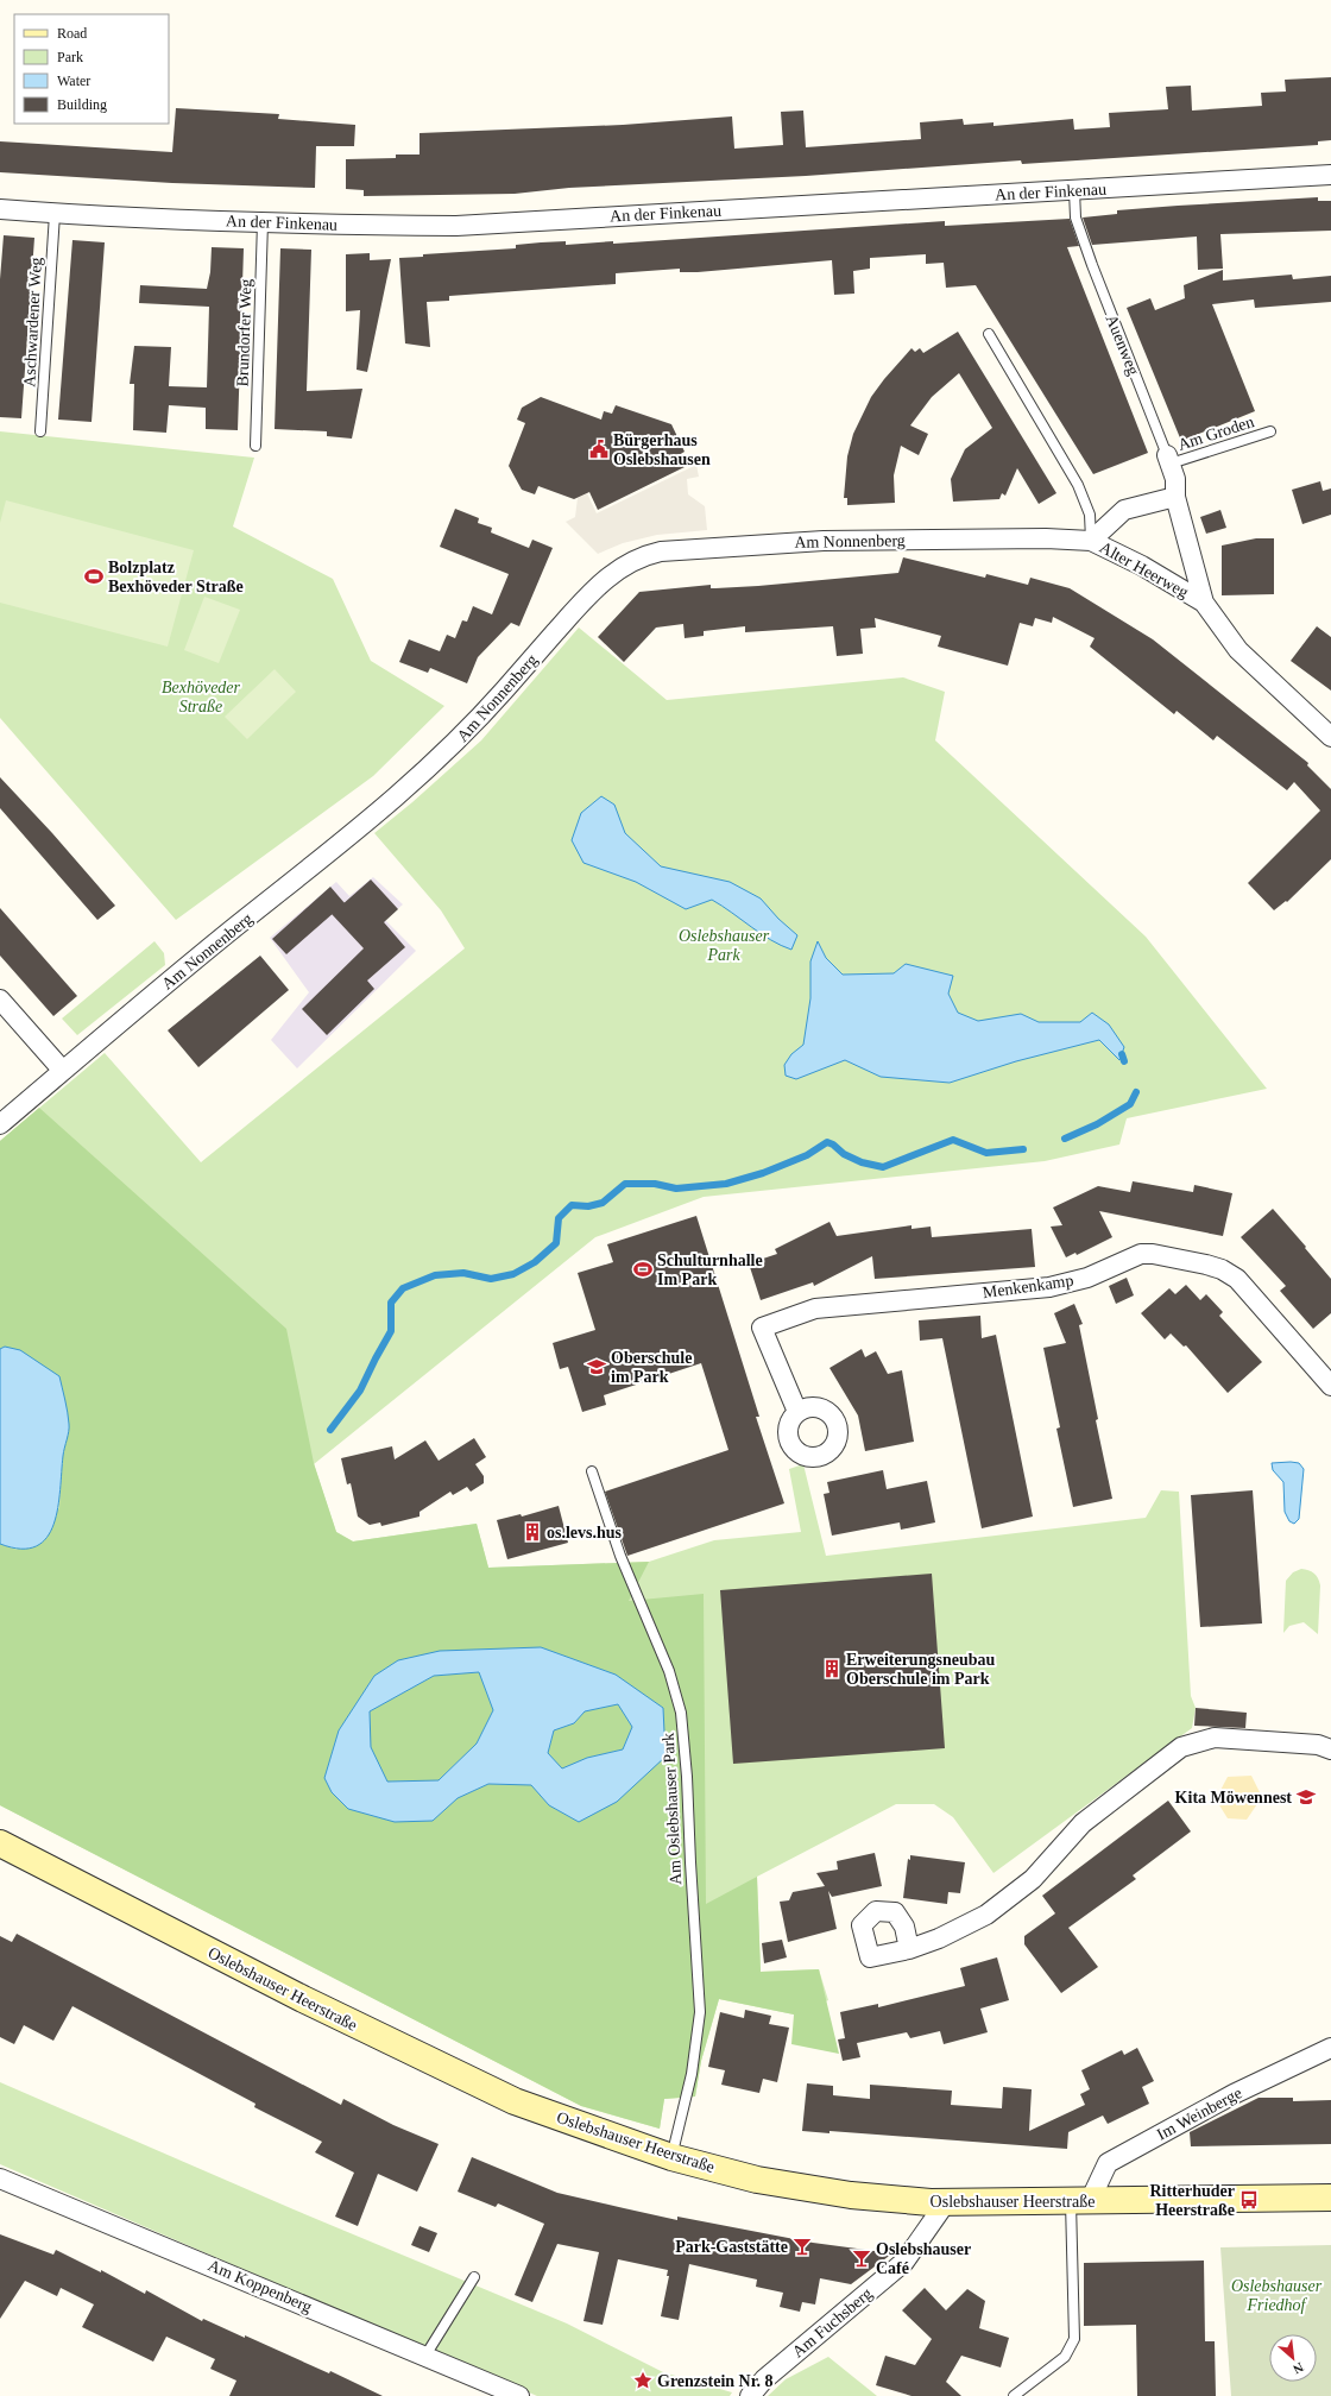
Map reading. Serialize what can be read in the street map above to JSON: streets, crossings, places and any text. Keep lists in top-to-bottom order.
{
  "streets": {
    "main road": ["Oslebshauser Heerstraße"],
    "street": [
      "An der Finkenau",
      "Auenweg",
      "Am Nonnenberg",
      "Alter Heerweg",
      "Menkenkamp",
      "Im Weinberge",
      "Am Koppenberg",
      "Am Fuchsberg"
    ],
    "lane": [
      "Aschwardener Weg",
      "Brundorfer Weg",
      "Am Groden",
      "Am Oslebshauser Park"
    ]
  },
  "crossings": [
    ["An der Finkenau", "Aschwardener Weg"],
    ["An der Finkenau", "Brundorfer Weg"],
    ["An der Finkenau", "Auenweg"],
    ["Auenweg", "Am Groden"],
    ["Auenweg", "Alter Heerweg"],
    ["Am Nonnenberg", "Alter Heerweg"],
    ["Am Oslebshauser Park", "Oslebshauser Heerstraße"],
    ["Oslebshauser Heerstraße", "Im Weinberge"],
    ["Oslebshauser Heerstraße", "Am Fuchsberg"]
  ],
  "parks": ["Bexhöveder Straße", "Oslebshauser Park", "Oslebshauser Friedhof"],
  "places": {
    "public building": ["Bürgerhaus Oslebshausen"],
    "sports": ["Bolzplatz Bexhöveder Straße", "Schulturnhalle Im Park"],
    "school or university": ["Oberschule im Park", "Kita Möwennest"],
    "building": ["os.levs.hus", "Erweiterungsneubau Oberschule im Park"],
    "bus stop": ["Ritterhuder Heerstraße"],
    "bar": ["Park-Gaststätte", "Oslebshauser Café"],
    "place": ["Grenzstein Nr. 8"]
  },
  "legend": [
    "Road",
    "Park",
    "Water",
    "Building"
  ],
  "north": "bottom right"
}
